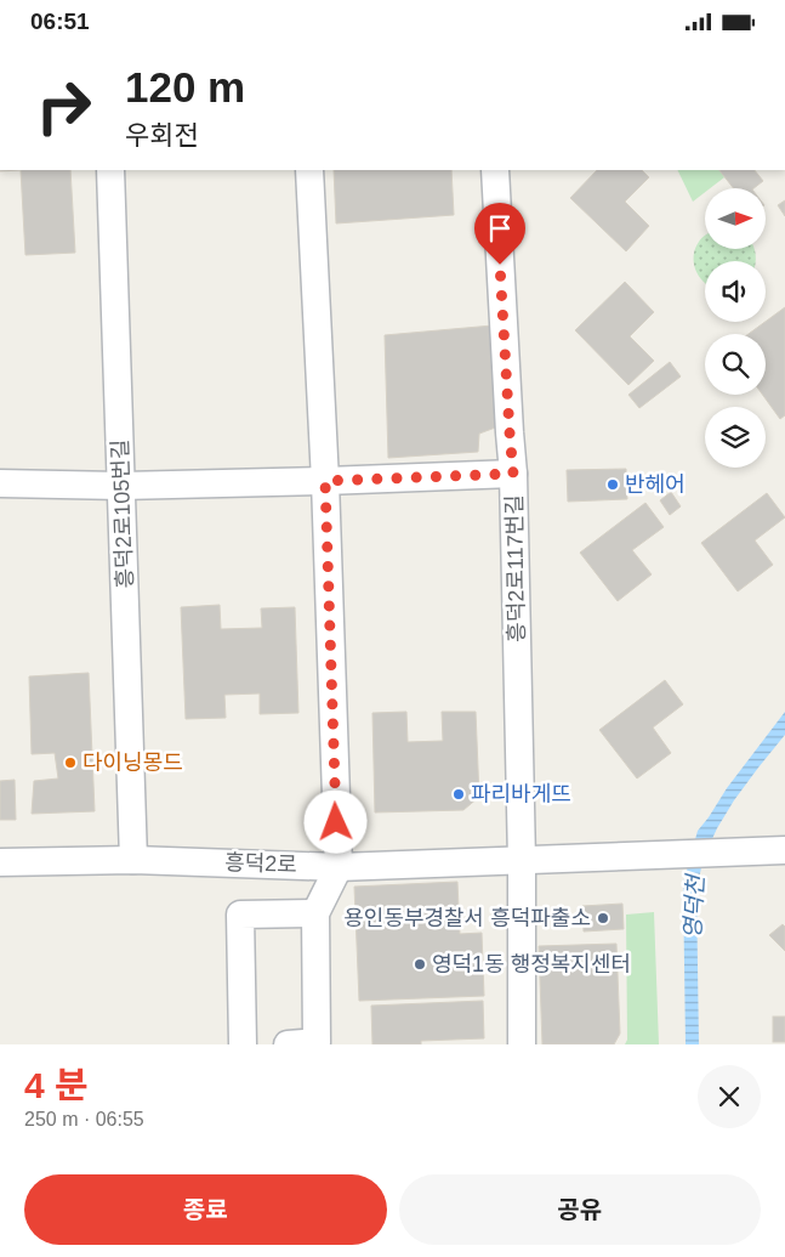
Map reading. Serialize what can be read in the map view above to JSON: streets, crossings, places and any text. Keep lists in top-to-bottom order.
{
  "streets": {
    "street": ["흥덕2로105번길", "흥덕2로117번길", "흥덕2로"]
  },
  "crossings": [
    ["흥덕2로105번길", "흥덕2로"],
    ["흥덕2로117번길", "흥덕2로"]
  ],
  "water": ["영덕천"],
  "places": [
    "반헤어",
    "다이닝몽드",
    "파리바게뜨",
    "용인동부경찰서 흥덕파출소",
    "영덕1동 행정복지센터"
  ],
  "north": "right",
  "page": {
    "status": "06:51",
    "turn": ["120 m", "우회전"],
    "heading": ["4 분", "250 m · 06:55"],
    "buttons": ["종료", "공유"]
  }
}
